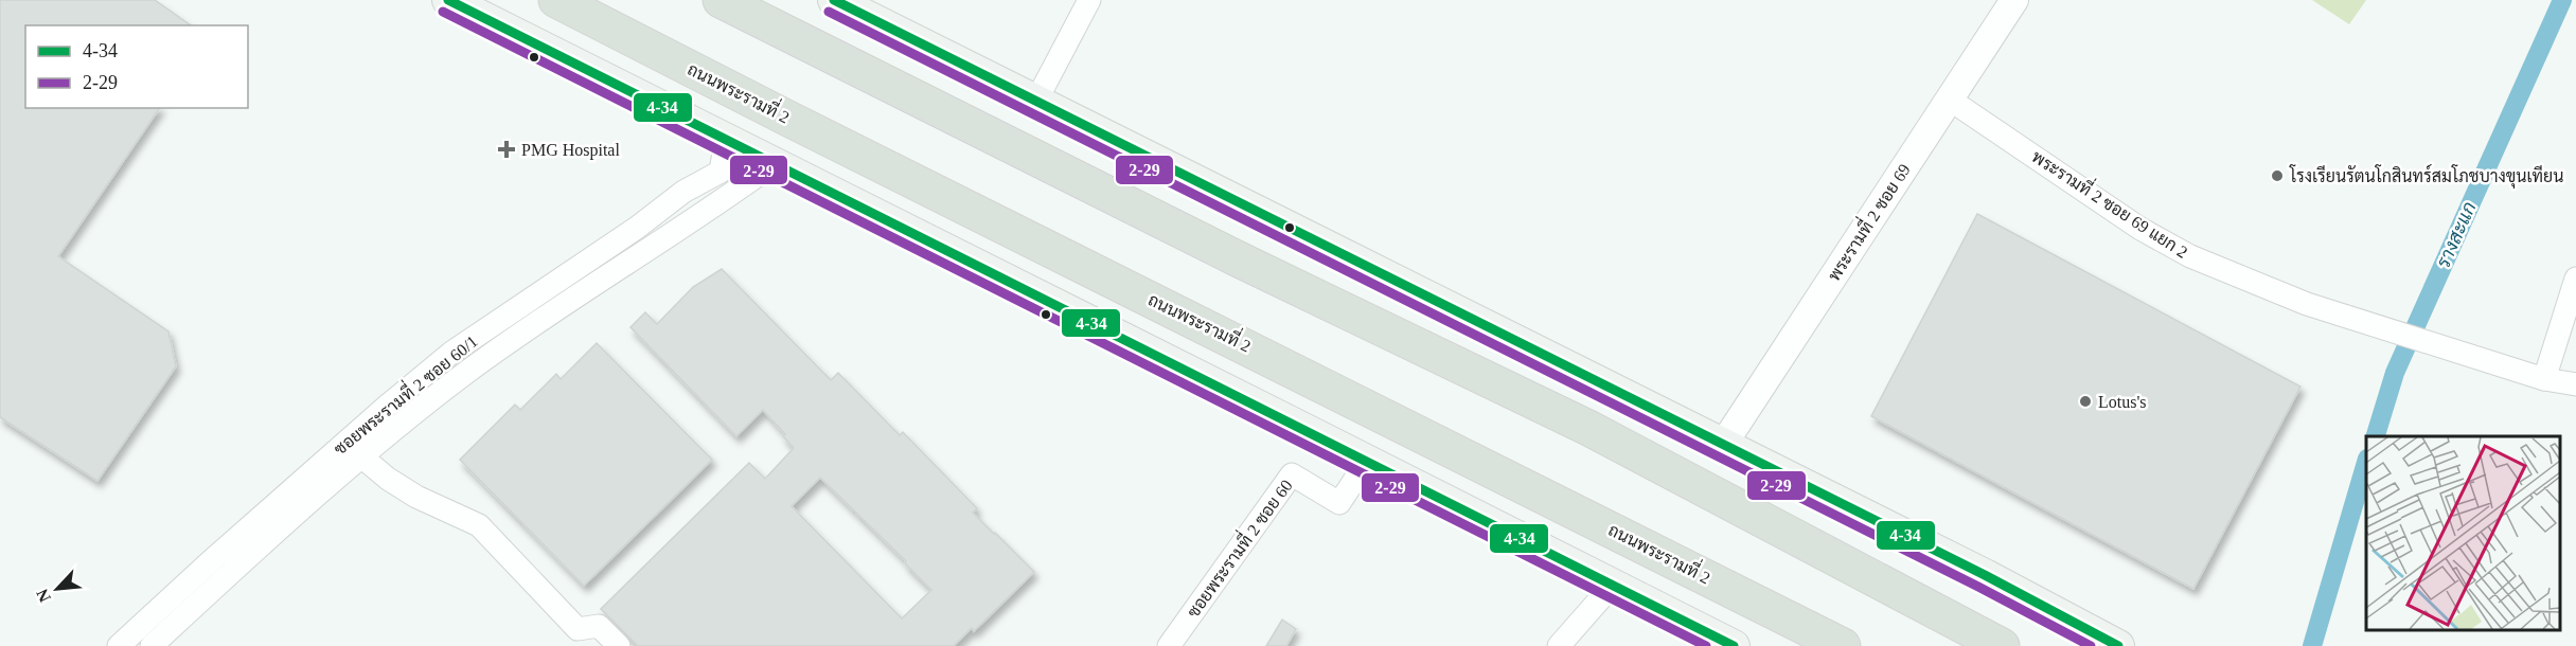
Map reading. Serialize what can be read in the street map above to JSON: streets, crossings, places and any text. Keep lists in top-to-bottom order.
{
  "streets": {
    "highway": ["ถนนพระรามที่ 2"],
    "street": [
      "พระรามที่ 2 ซอย 69 แยก 2",
      "พระรามที่ 2 ซอย 69",
      "ซอยพระรามที่ 2 ซอย 60/1",
      "ซอยพระรามที่ 2 ซอย 60"
    ]
  },
  "crossings": [
    ["พระรามที่ 2 ซอย 69 แยก 2", "พระรามที่ 2 ซอย 69"]
  ],
  "water": ["รางสะแก"],
  "places": {
    "health": ["PMG Hospital"],
    "other": ["โรงเรียนรัตนโกสินทร์สมโภชบางขุนเทียน", "Lotus's"]
  },
  "lines": ["transit line 4-34", "transit line 2-29"],
  "legend": ["4-34", "2-29"],
  "north": "bottom left"
}
